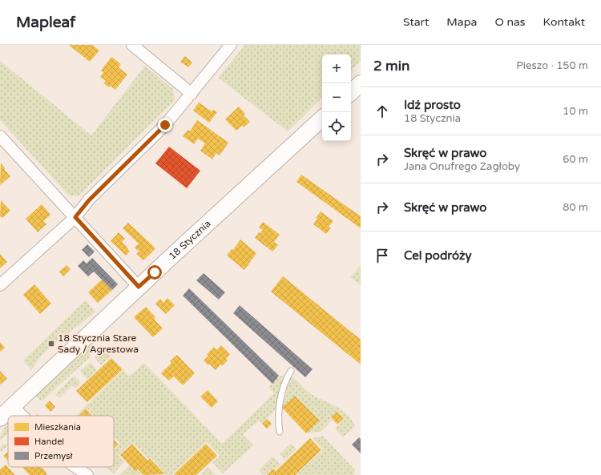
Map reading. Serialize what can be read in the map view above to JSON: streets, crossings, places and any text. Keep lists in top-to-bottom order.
{
  "streets": {
    "main road": ["18 Stycznia"]
  },
  "places": {
    "transit": ["18 Stycznia Stare Sady / Agrestowa"]
  },
  "legend": ["Mieszkania", "Handel", "Przemysł"],
  "page": {
    "header": "Mapleaf",
    "nav": [
      "Start",
      "Mapa",
      "O nas",
      "Kontakt"
    ],
    "heading": ["2 min", "Pieszo · 150 m"],
    "map_buttons": ["+", "−"],
    "list": [
      ["Idź prosto", "18 Stycznia", "10 m"],
      ["Skręć w prawo", "Jana Onufrego Zagłoby", "60 m"],
      ["Skręć w prawo", "80 m"],
      "Cel podróży"
    ]
  }
}
